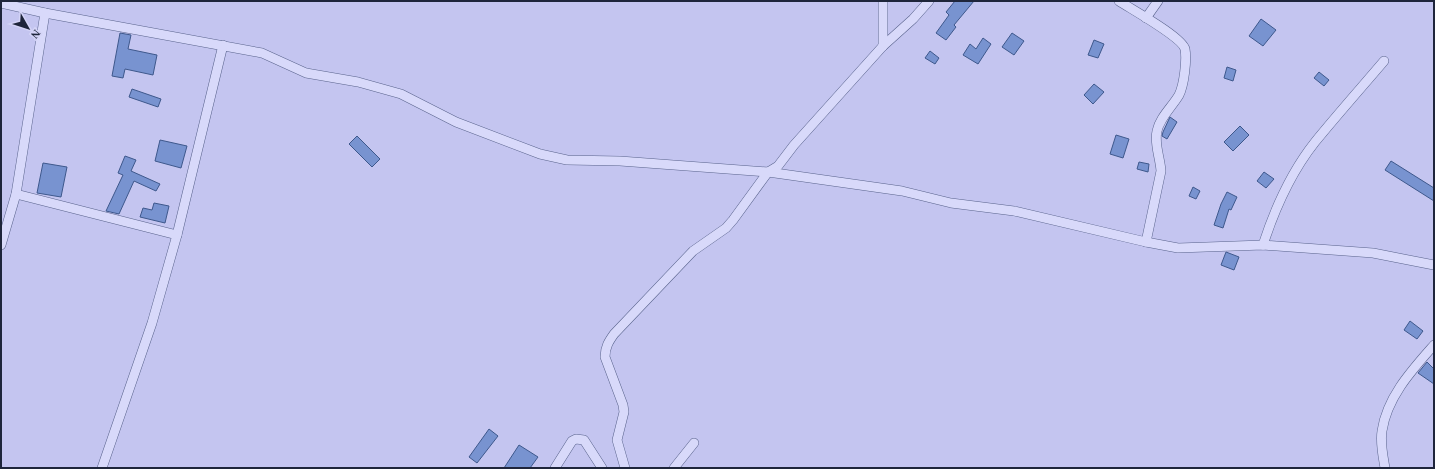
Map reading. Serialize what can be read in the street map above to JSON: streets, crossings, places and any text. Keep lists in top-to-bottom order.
{
  "north": "bottom right"
}
